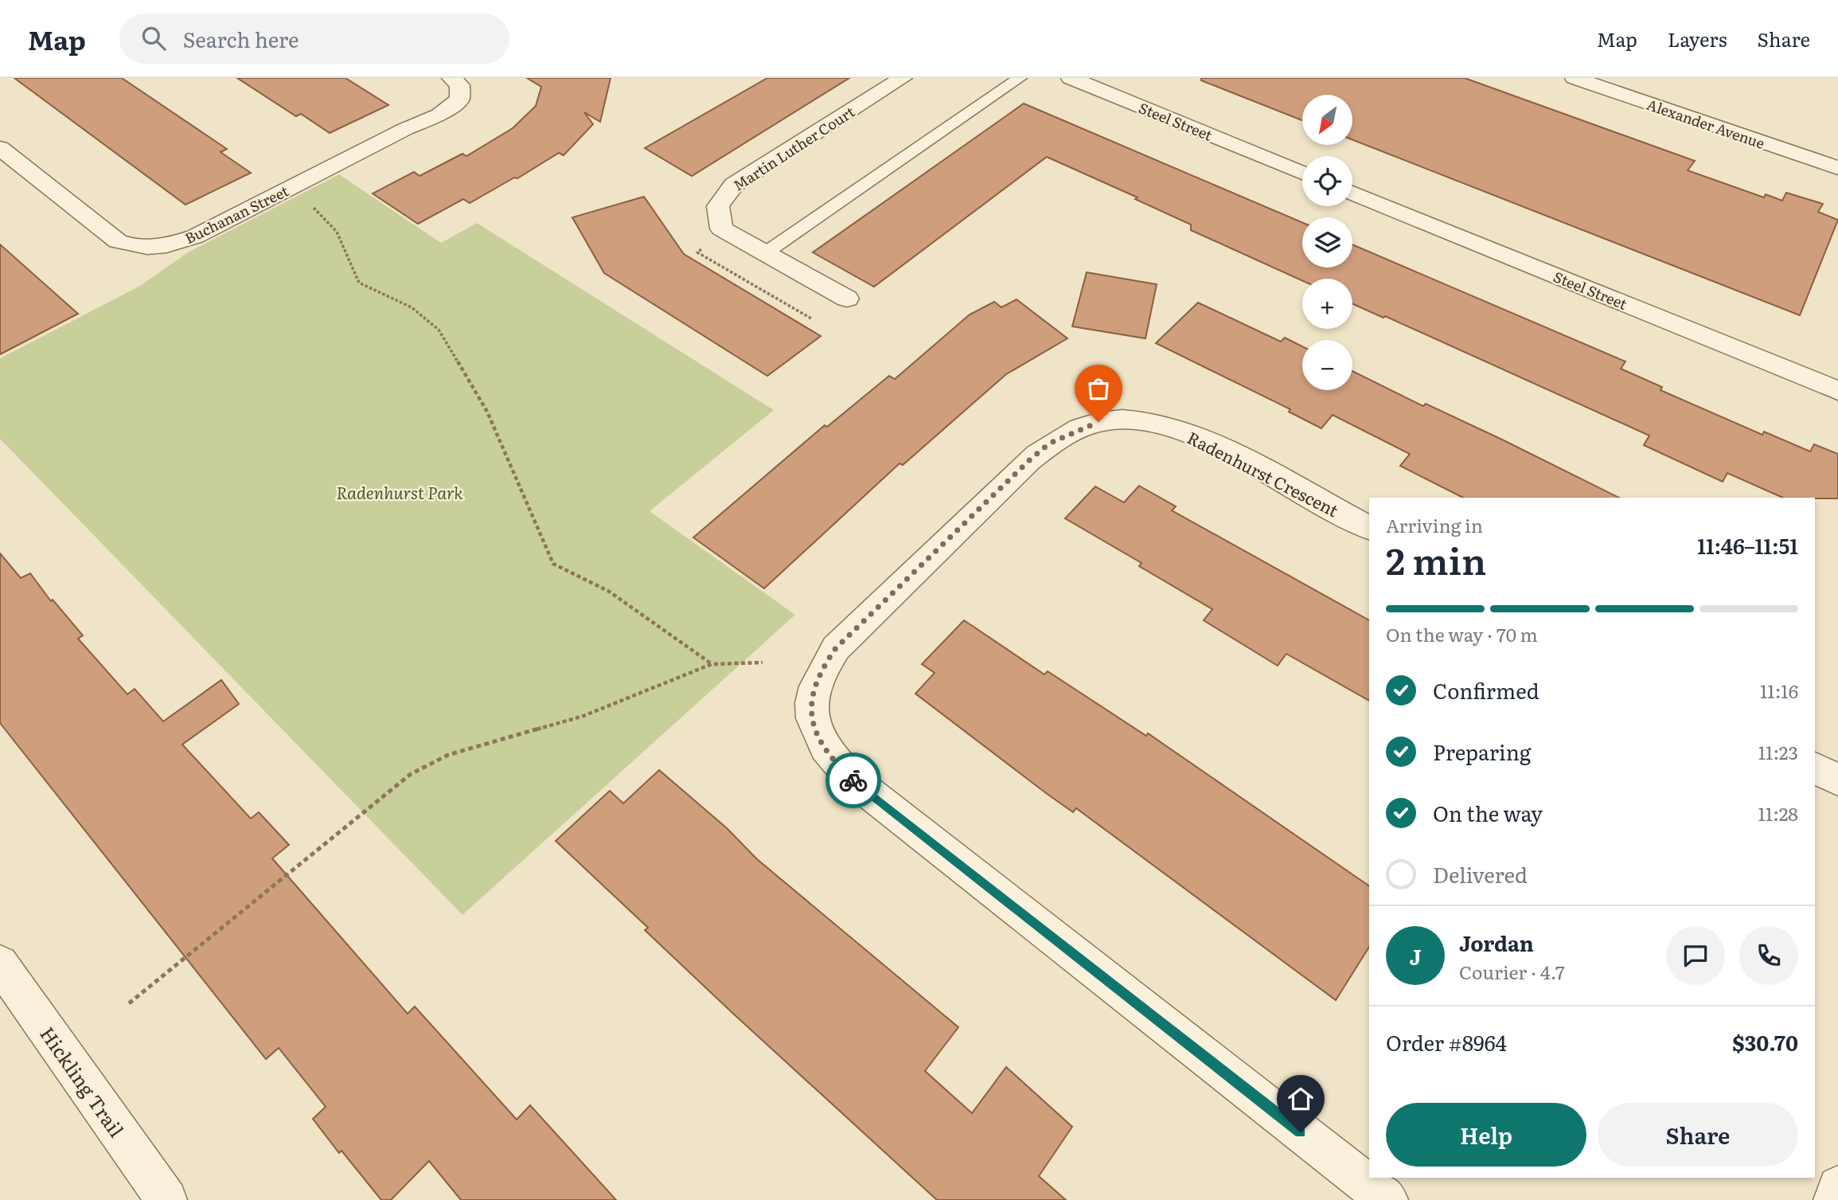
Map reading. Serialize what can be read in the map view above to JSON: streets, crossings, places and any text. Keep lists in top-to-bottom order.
{
  "streets": {
    "street": [
      "Steel Street",
      "Alexander Avenue",
      "Martin Luther Court",
      "Buchanan Street",
      "Radenhurst Crescent",
      "Hickling Trail"
    ]
  },
  "parks": ["Radenhurst Park"],
  "north": "bottom left",
  "page": {
    "header": "Map",
    "search": "Search here",
    "nav": ["Map", "Layers", "Share"],
    "map_buttons": ["+", "−"],
    "heading": ["2 min", "Arriving in", "11:46–11:51"],
    "panel": [
      "Jordan",
      "Courier · 4.7",
      "Order #8964",
      "$30.70"
    ],
    "bar": "On the way · 70 m",
    "list": [
      ["Confirmed", "11:16"],
      ["Preparing", "11:23"],
      ["On the way", "11:28"],
      "Delivered"
    ],
    "round": "J",
    "buttons": ["Help", "Share"]
  }
}
